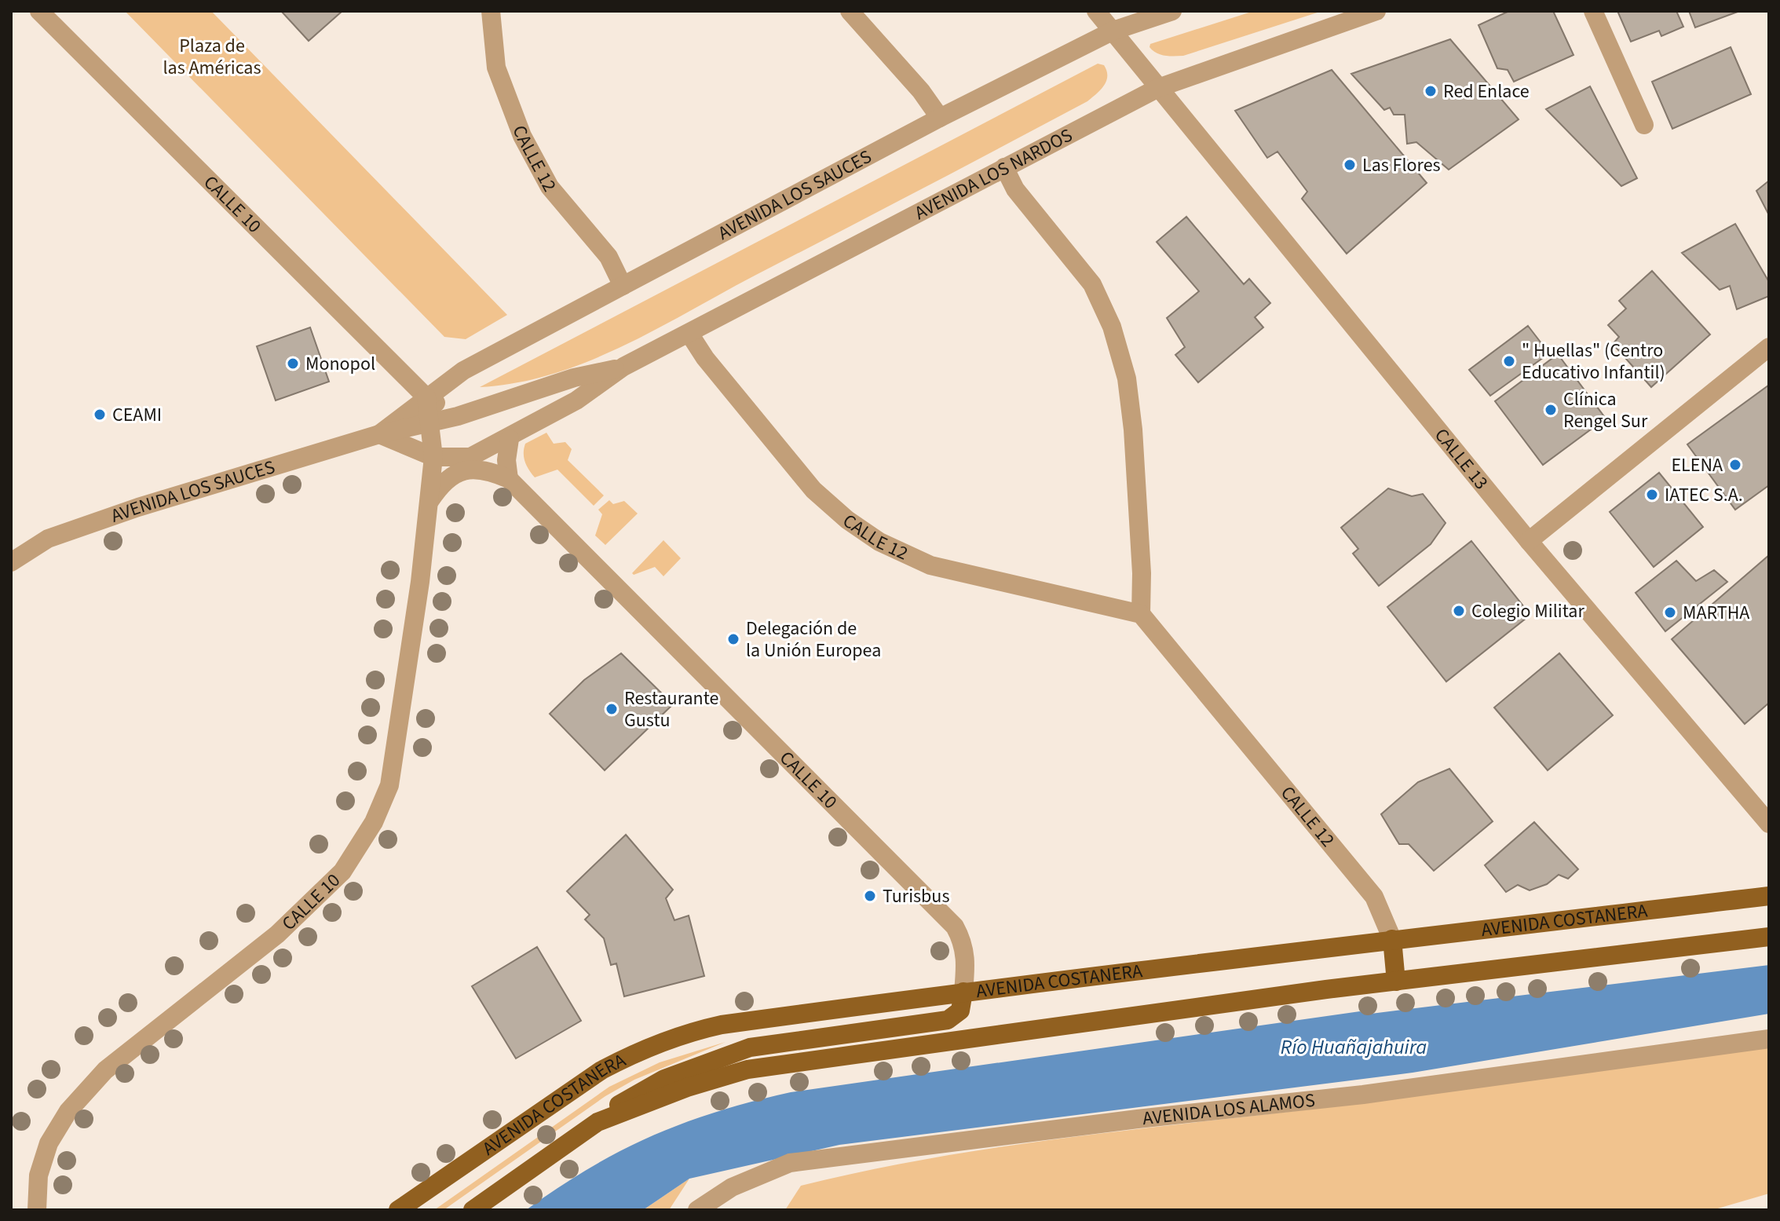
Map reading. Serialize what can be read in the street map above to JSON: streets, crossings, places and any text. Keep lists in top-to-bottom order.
{
  "streets": {
    "main road": ["AVENIDA COSTANERA"],
    "street": [
      "CALLE 12",
      "AVENIDA LOS NARDOS",
      "AVENIDA LOS SAUCES",
      "CALLE 10",
      "CALLE 13",
      "AVENIDA LOS ALAMOS"
    ]
  },
  "crossings": [
    ["CALLE 12", "AVENIDA LOS NARDOS"],
    ["CALLE 12", "AVENIDA LOS SAUCES"],
    ["CALLE 12", "AVENIDA COSTANERA"],
    ["AVENIDA LOS NARDOS", "AVENIDA LOS SAUCES"],
    ["AVENIDA LOS NARDOS", "CALLE 13"],
    ["AVENIDA LOS SAUCES", "CALLE 10"],
    ["AVENIDA LOS SAUCES", "CALLE 13"],
    ["CALLE 10", "AVENIDA COSTANERA"]
  ],
  "water": ["Río Huañajahuira"],
  "parks": ["Plaza de las Américas"],
  "places": [
    "Red Enlace",
    "Las Flores",
    "\" Huellas\" (Centro Educativo Infantil)",
    "Monopol",
    "Clínica Rengel Sur",
    "CEAMI",
    "ELENA",
    "IATEC S.A.",
    "Colegio Militar",
    "MARTHA",
    "Delegación de la Unión Europea",
    "Restaurante Gustu",
    "Turisbus"
  ]
}
